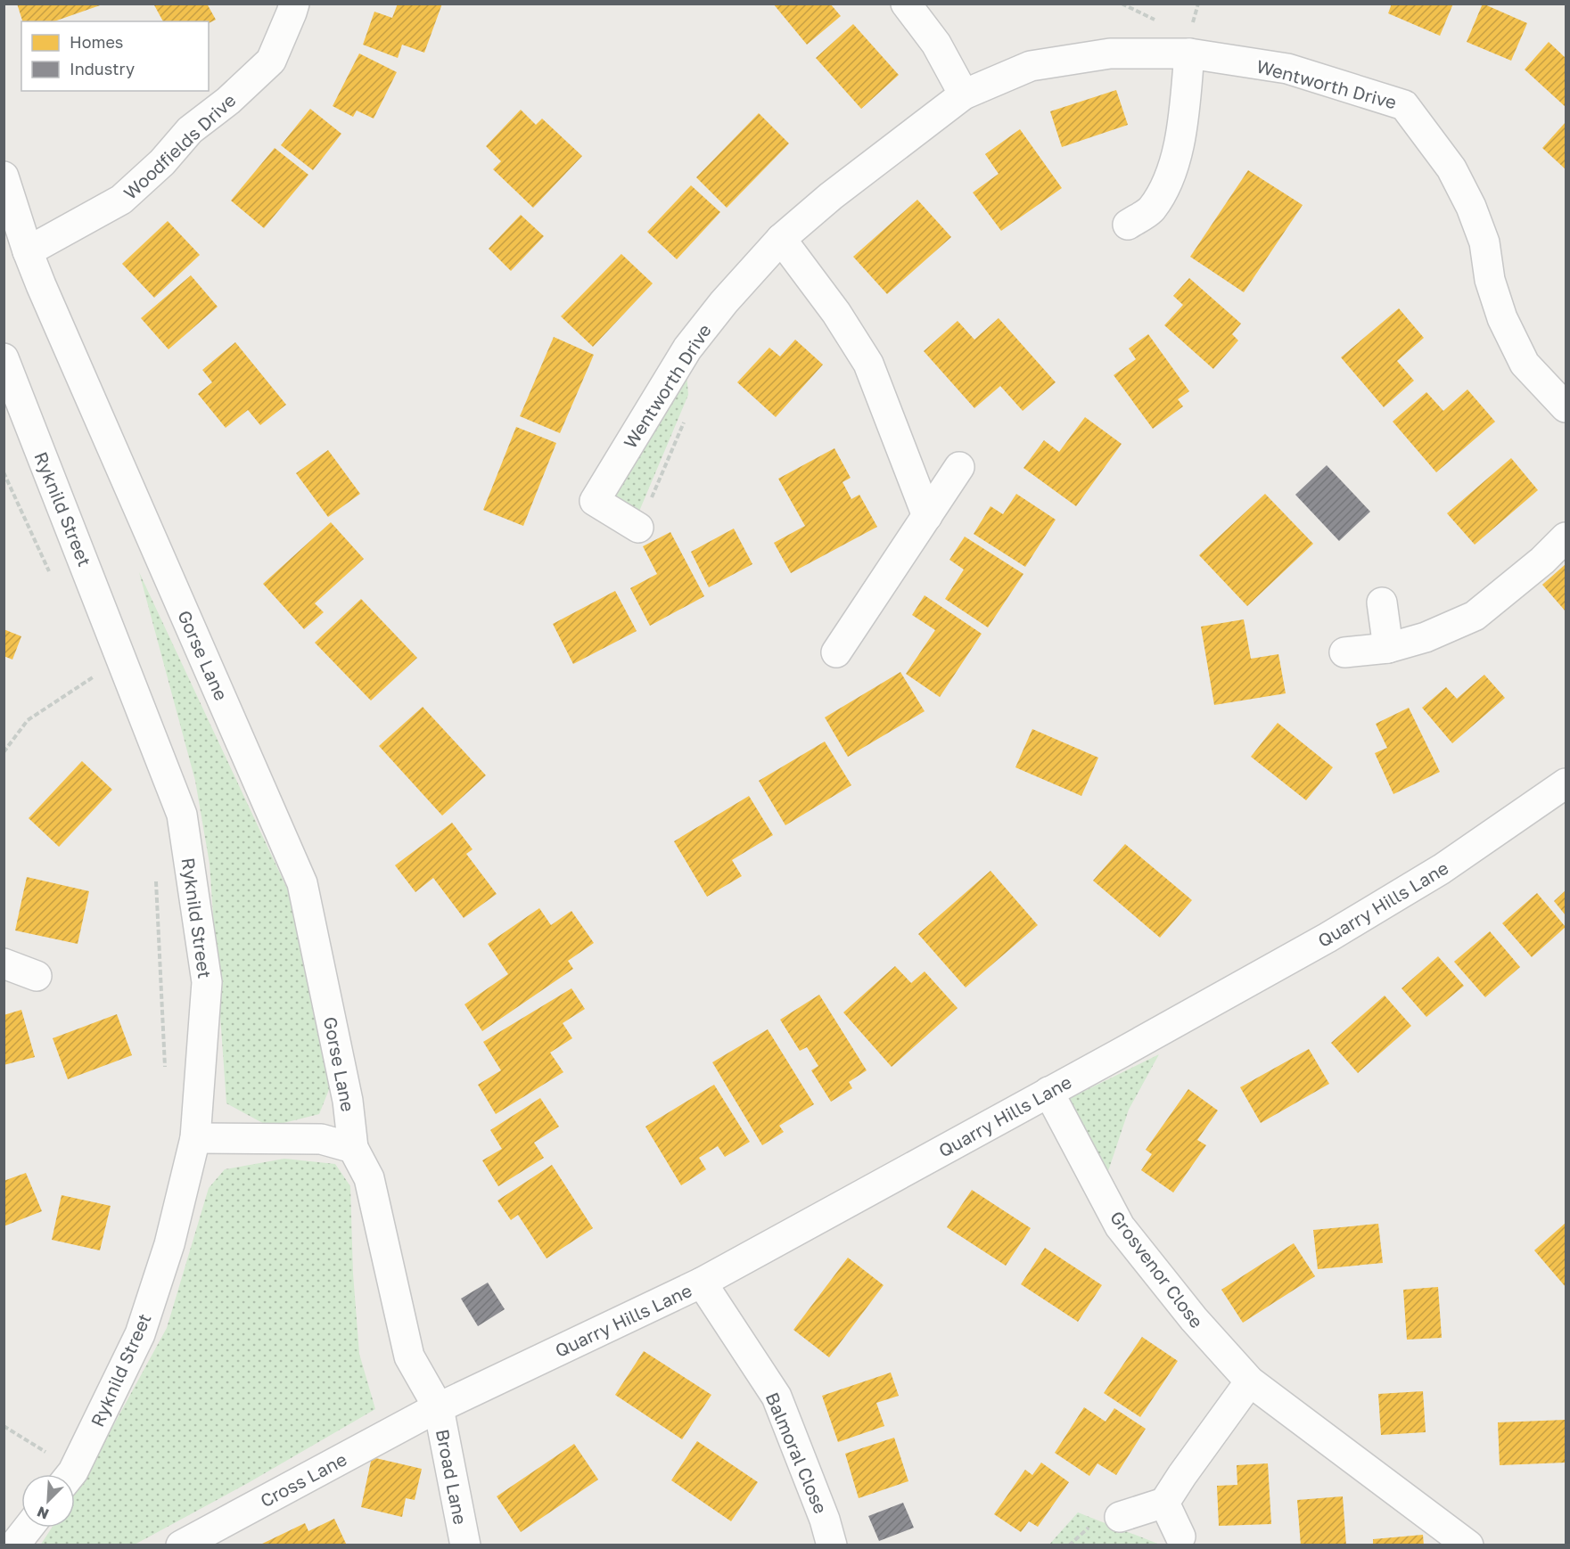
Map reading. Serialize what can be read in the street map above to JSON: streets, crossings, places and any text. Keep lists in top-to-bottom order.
{
  "streets": {
    "street": [
      "Wentworth Drive",
      "Woodfields Drive",
      "Ryknild Street",
      "Gorse Lane",
      "Quarry Hills Lane",
      "Grosvenor Close",
      "Balmoral Close",
      "Broad Lane",
      "Cross Lane"
    ]
  },
  "crossings": [
    ["Woodfields Drive", "Gorse Lane"],
    ["Gorse Lane", "Quarry Hills Lane"],
    ["Gorse Lane", "Broad Lane"],
    ["Gorse Lane", "Cross Lane"],
    ["Quarry Hills Lane", "Grosvenor Close"],
    ["Quarry Hills Lane", "Balmoral Close"],
    ["Quarry Hills Lane", "Broad Lane"],
    ["Quarry Hills Lane", "Cross Lane"],
    ["Broad Lane", "Cross Lane"]
  ],
  "legend": ["Homes", "Industry"],
  "north": "bottom left"
}
